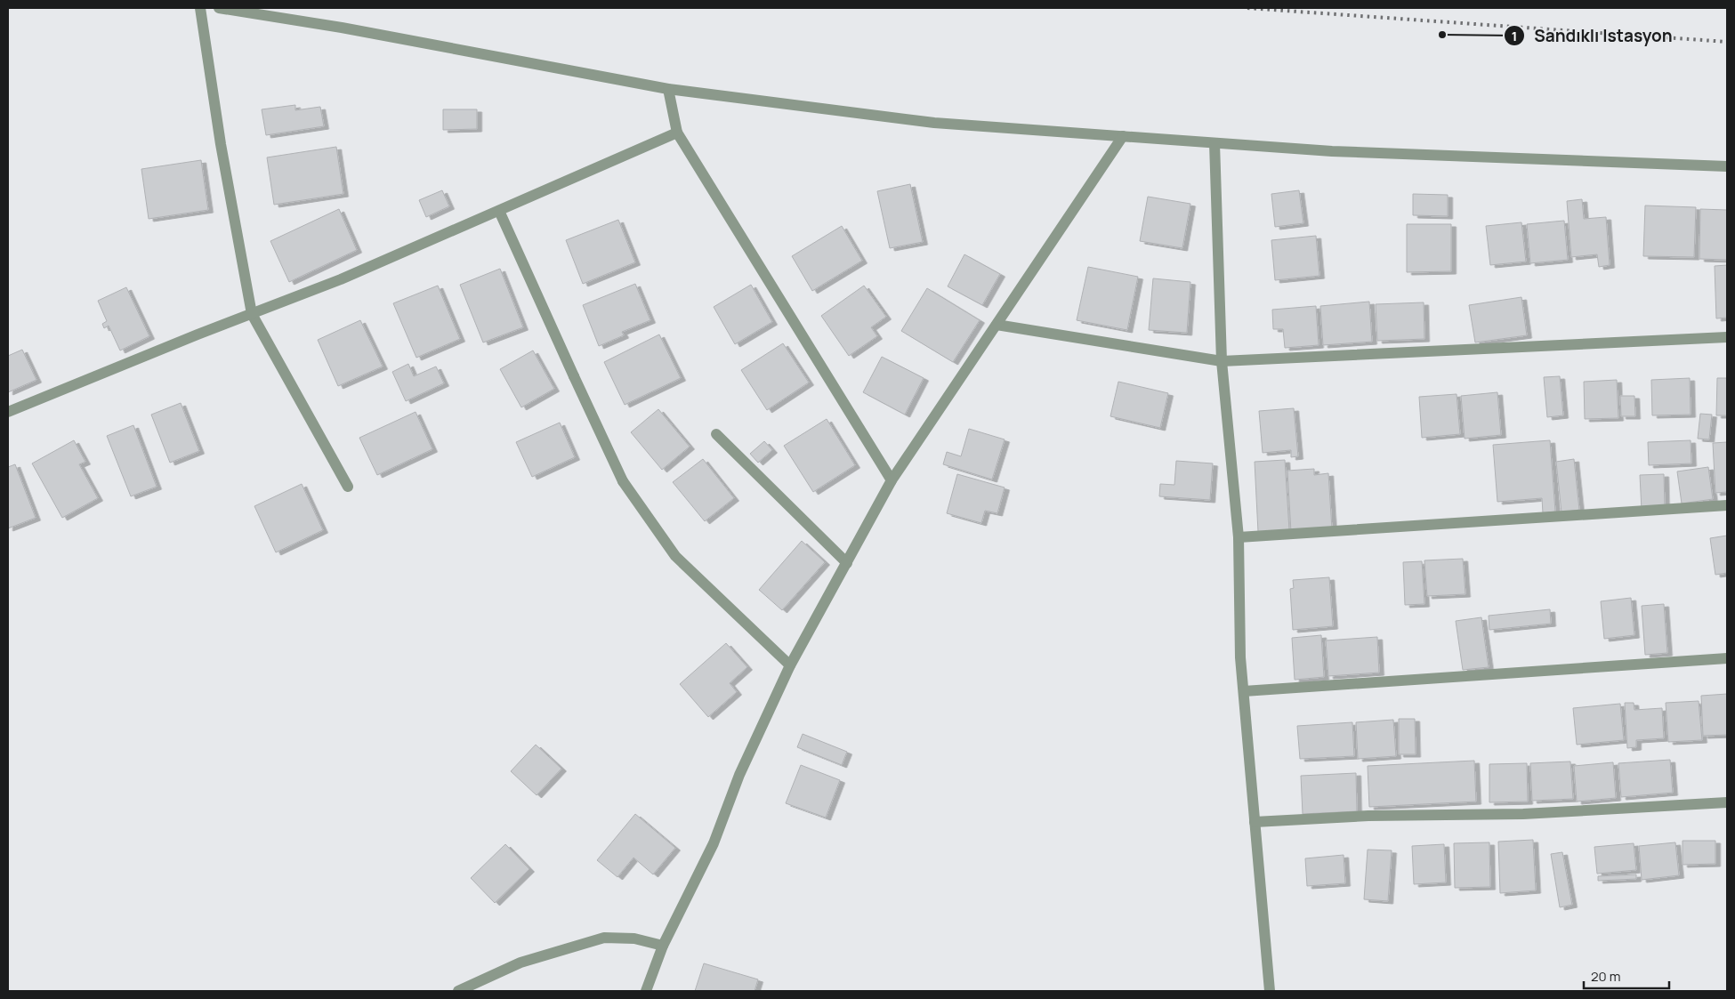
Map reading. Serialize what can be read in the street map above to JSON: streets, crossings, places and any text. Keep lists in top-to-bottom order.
{
  "places": ["Sandıklı Istasyon"],
  "scale_bar": "20 m"
}
